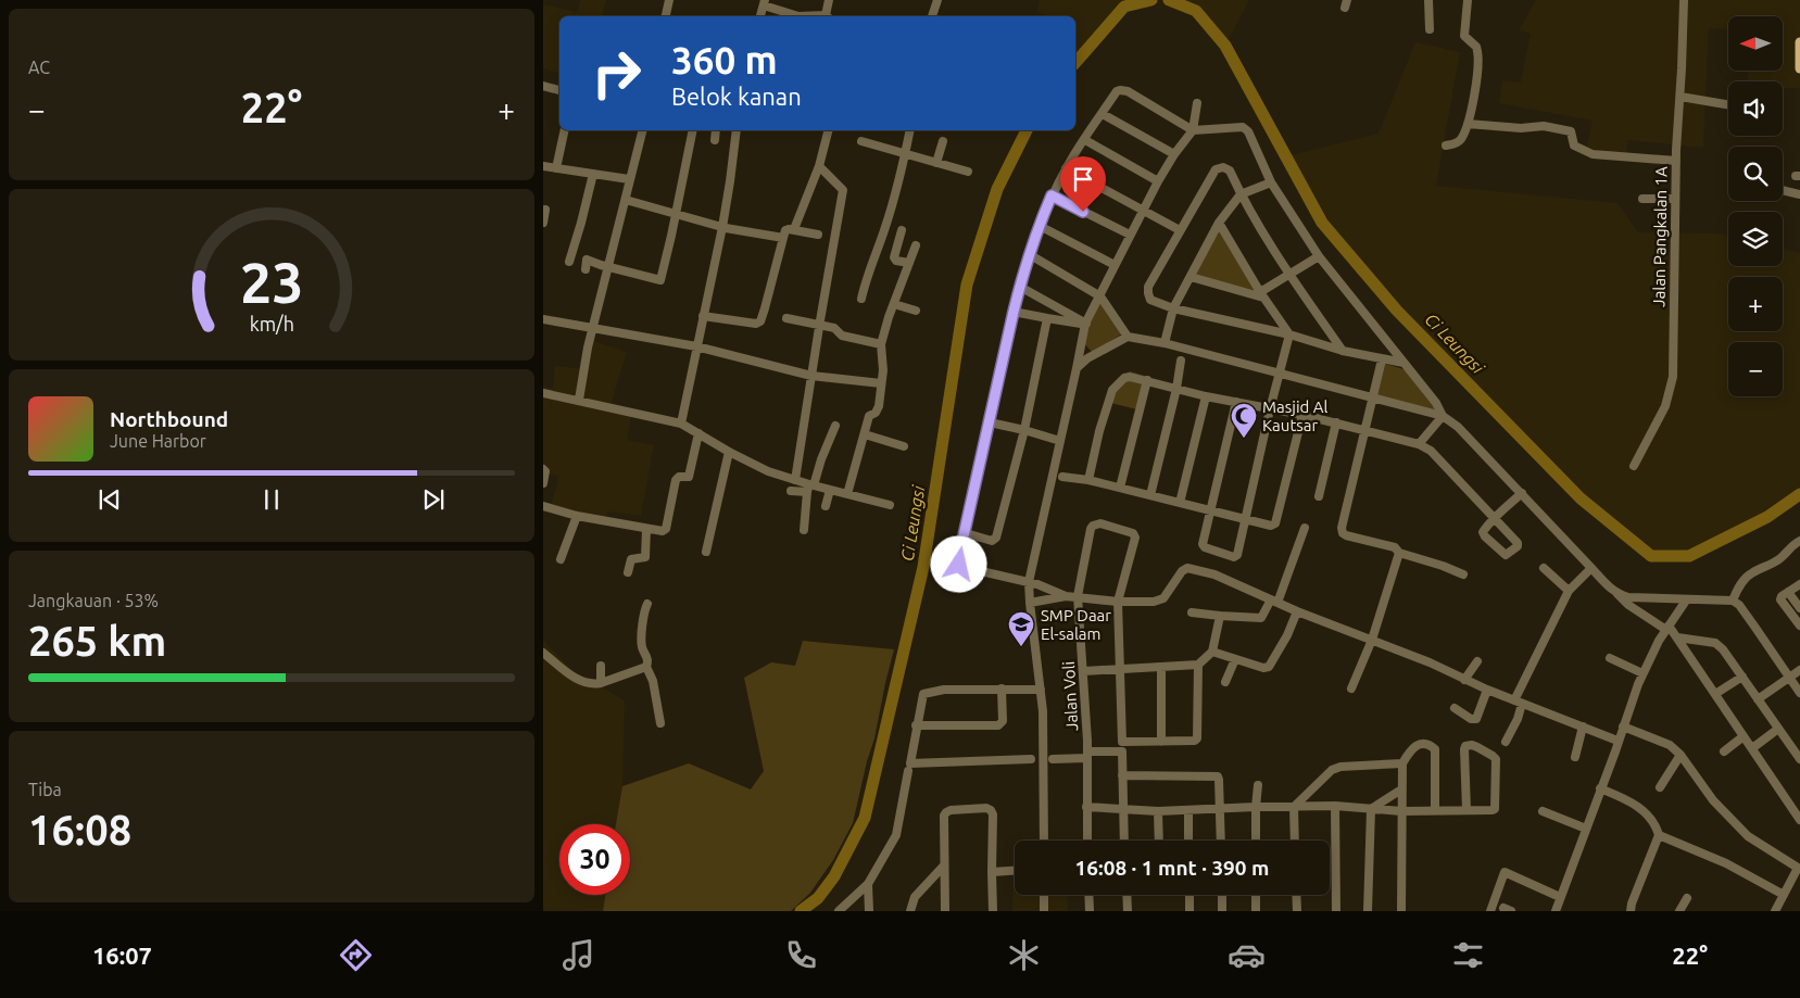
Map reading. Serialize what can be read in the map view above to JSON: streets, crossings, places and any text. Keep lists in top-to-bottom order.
{
  "streets": {
    "street": ["Jalan Pangkalan 1A", "Jalan Voli"]
  },
  "water": ["Ci Leungsi"],
  "places": {
    "mosque": ["Masjid Al Kautsar"],
    "school or university": ["SMP Daar El-salam"]
  },
  "north": "left",
  "page": {
    "tile": [
      "AC",
      ["Jangkauan · 53%", "265 km"],
      ["Tiba", "16:08"]
    ],
    "map_buttons": ["+", "−"],
    "turn": ["360 m", "Belok kanan"],
    "heat": ["−", "22°", "+"],
    "song": ["Northbound", "June Harbor"],
    "limit": "30",
    "trip": "16:08 · 1 mnt · 390 m",
    "tabs": ["16:07", "22°"],
    "gauge": ["23", "km/h"]
  }
}
